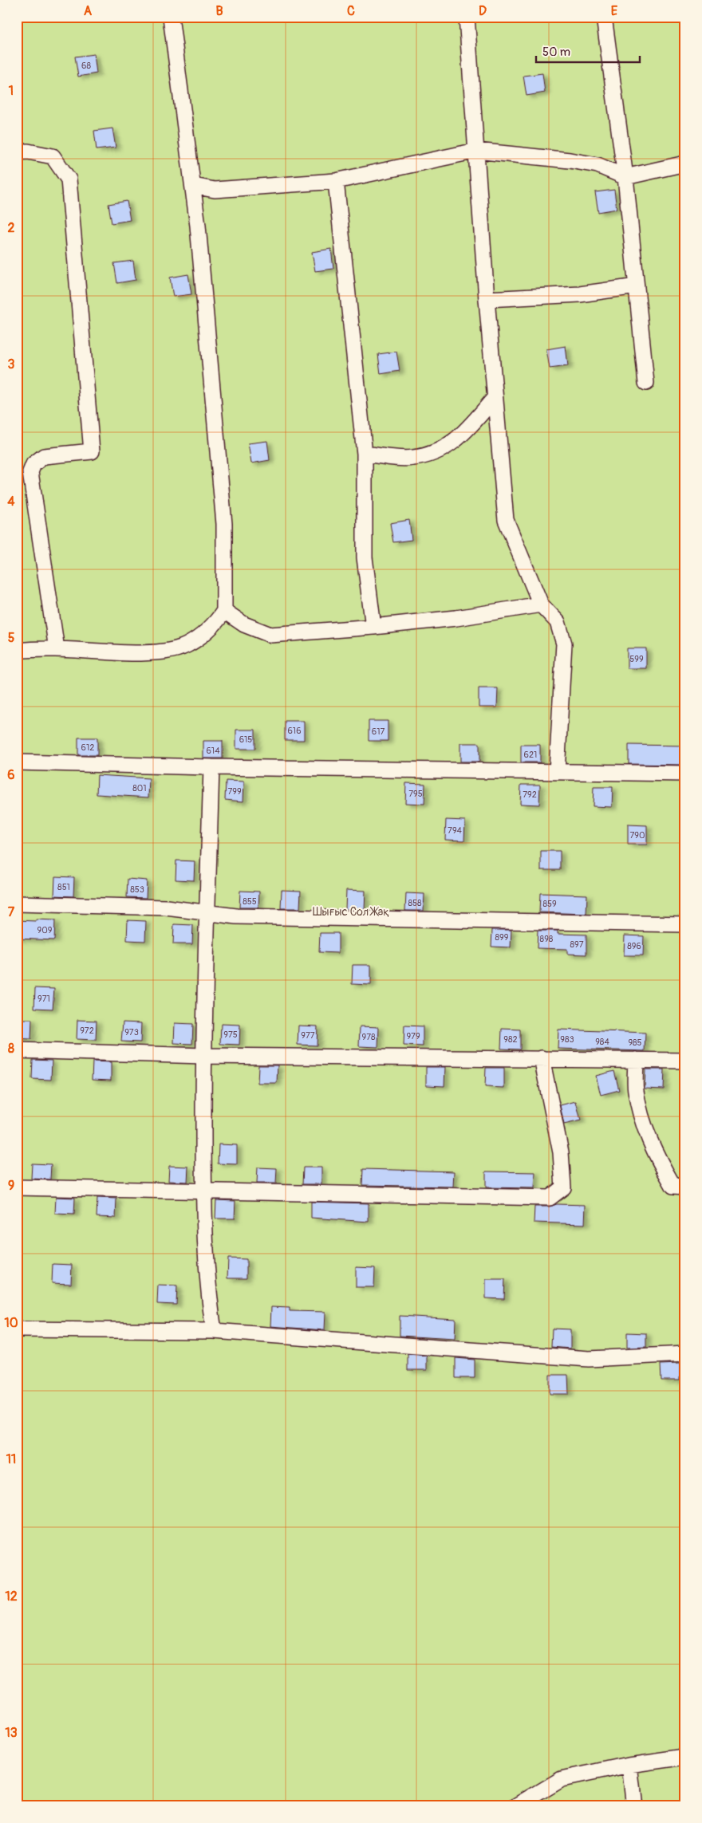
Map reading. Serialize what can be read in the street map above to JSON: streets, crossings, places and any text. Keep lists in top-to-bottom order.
{
  "parks": ["Шығыс Сол Жақ"],
  "house_numbers": [
    "68",
    "599",
    "616",
    "617",
    "615",
    "612",
    "614",
    "621",
    "801",
    "799",
    "795",
    "792",
    "794",
    "790",
    "851",
    "853",
    "855",
    "858",
    "859",
    "909",
    "899",
    "898",
    "897",
    "896",
    "971",
    "972",
    "973",
    "975",
    "977",
    "979",
    "978",
    "982",
    "983",
    "984",
    "985"
  ],
  "scale_bar": "50 m",
  "grid": {
    "columns": [
      "A",
      "B",
      "C",
      "D",
      "E"
    ],
    "rows": [
      "1",
      "2",
      "3",
      "4",
      "5",
      "6",
      "7",
      "8",
      "9",
      "10",
      "11",
      "12",
      "13"
    ]
  }
}
